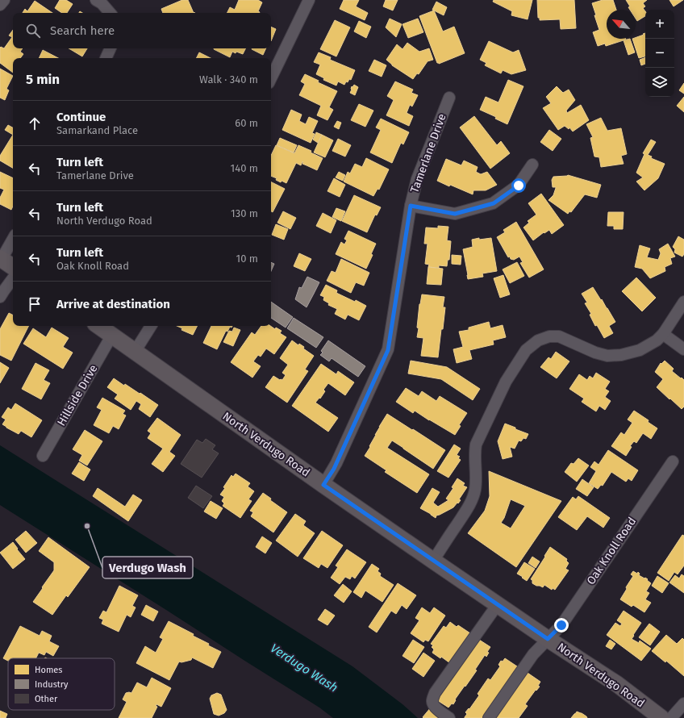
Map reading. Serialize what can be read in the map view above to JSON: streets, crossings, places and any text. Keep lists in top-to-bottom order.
{
  "streets": {
    "main road": ["North Verdugo Road"],
    "street": ["Tamerlane Drive", "Hillside Drive", "Oak Knoll Road"]
  },
  "crossings": [
    ["Tamerlane Drive", "North Verdugo Road"],
    ["Hillside Drive", "North Verdugo Road"],
    ["North Verdugo Road", "Oak Knoll Road"]
  ],
  "water": ["Verdugo Wash"],
  "places": ["Verdugo Wash"],
  "legend": ["Homes", "Industry", "Other"],
  "north": "top left",
  "page": {
    "map_buttons": ["+", "−"],
    "search": "Search here",
    "heading": ["5 min", "Walk · 340 m"],
    "list": [
      ["Continue", "Samarkand Place", "60 m"],
      ["Turn left", "Tamerlane Drive", "140 m"],
      ["Turn left", "North Verdugo Road", "130 m"],
      ["Turn left", "Oak Knoll Road", "10 m"],
      "Arrive at destination"
    ]
  }
}
